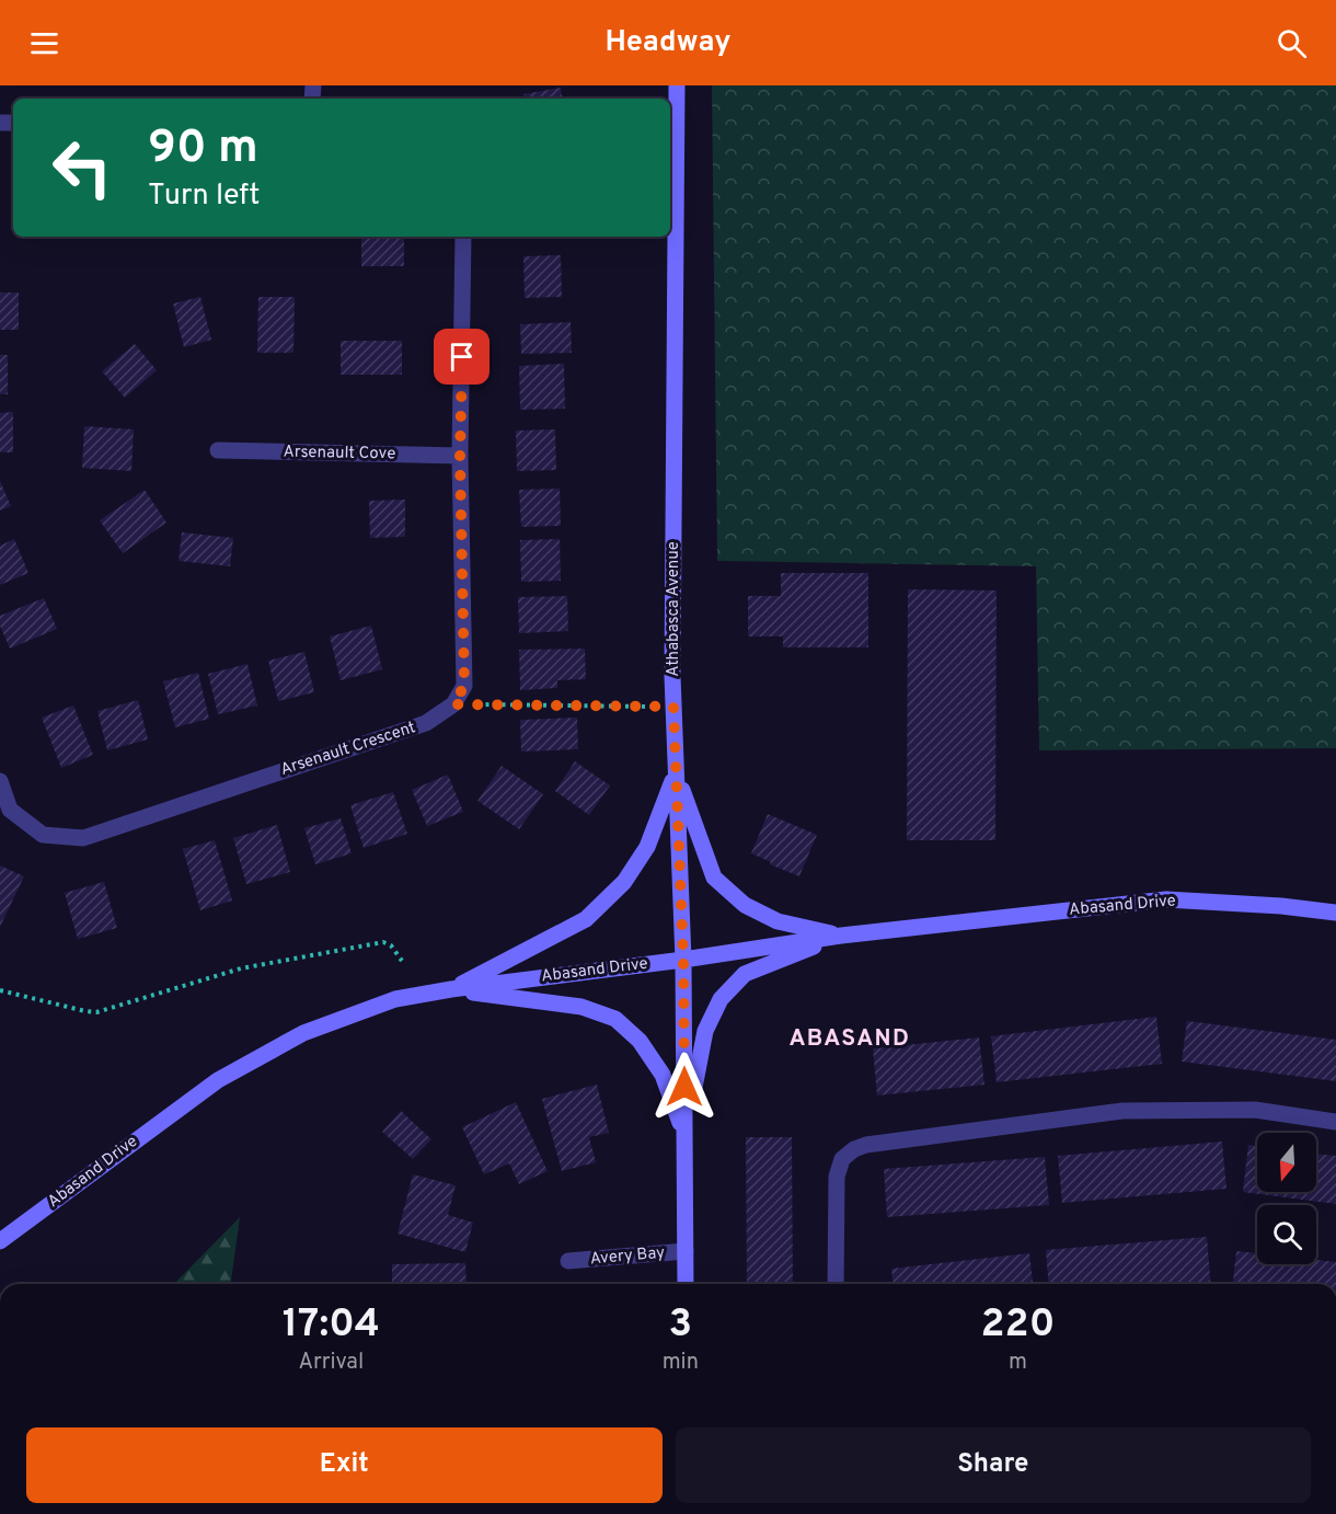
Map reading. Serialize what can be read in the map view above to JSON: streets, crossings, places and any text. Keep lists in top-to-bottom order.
{
  "streets": {
    "street": [
      "Arsenault Cove",
      "Athabasca Avenue",
      "Arsenault Crescent",
      "Abasand Drive",
      "Avery Bay"
    ]
  },
  "crossings": [
    ["Athabasca Avenue", "Abasand Drive"],
    ["Athabasca Avenue", "Avery Bay"]
  ],
  "districts": ["ABASAND"],
  "north": "bottom",
  "page": {
    "header": "Headway",
    "turn": ["90 m", "Turn left"],
    "eta": [
      "17:04",
      "Arrival",
      "3",
      "min",
      "220",
      "m"
    ],
    "buttons": ["Exit", "Share"]
  }
}
